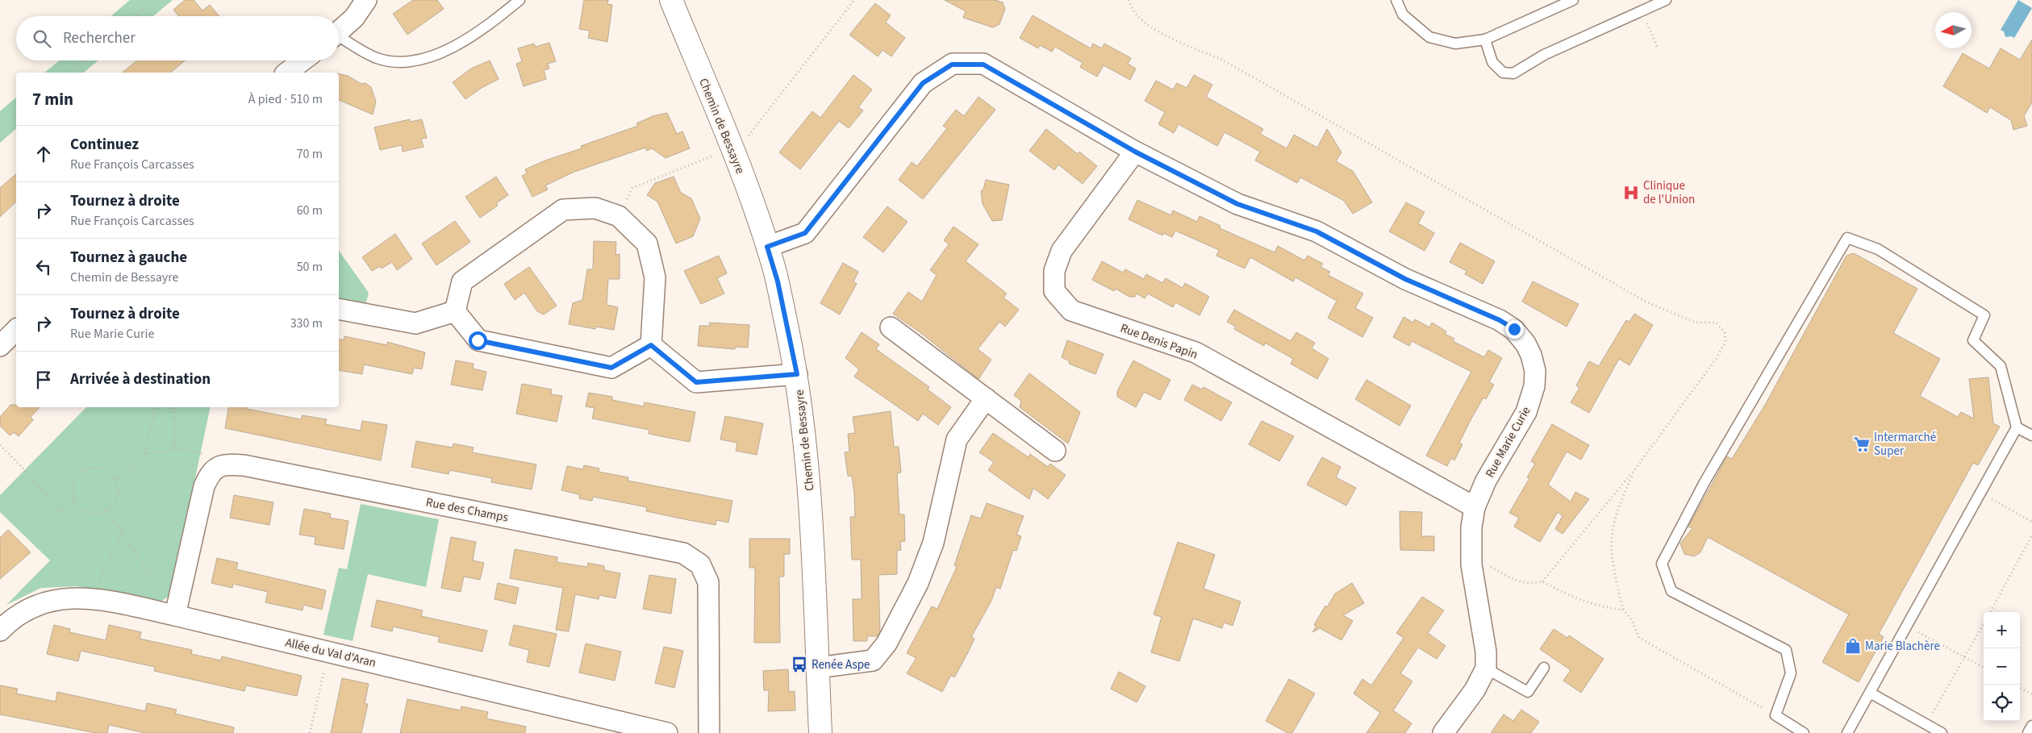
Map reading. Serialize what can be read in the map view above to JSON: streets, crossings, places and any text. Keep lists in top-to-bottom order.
{
  "streets": {
    "street": [
      "Chemin de Bessayre",
      "Rue Denis Papin",
      "Rue Marie Curie",
      "Rue des Champs",
      "Allée du Val d'Aran"
    ]
  },
  "crossings": [
    ["Chemin de Bessayre", "Rue Marie Curie"],
    ["Rue Denis Papin", "Rue Marie Curie"]
  ],
  "places": {
    "hospital": ["Clinique de l'Union"],
    "supermarket": ["Intermarché Super"],
    "shop": ["Marie Blachère"],
    "bus stop": ["Renée Aspe"]
  },
  "north": "left",
  "page": {
    "search": "Rechercher",
    "heading": ["7 min", "À pied · 510 m"],
    "list": [
      ["Continuez", "Rue François Carcasses", "70 m"],
      ["Tournez à droite", "Rue François Carcasses", "60 m"],
      ["Tournez à gauche", "Chemin de Bessayre", "50 m"],
      ["Tournez à droite", "Rue Marie Curie", "330 m"],
      "Arrivée à destination"
    ],
    "map_buttons": ["+", "−"]
  }
}
